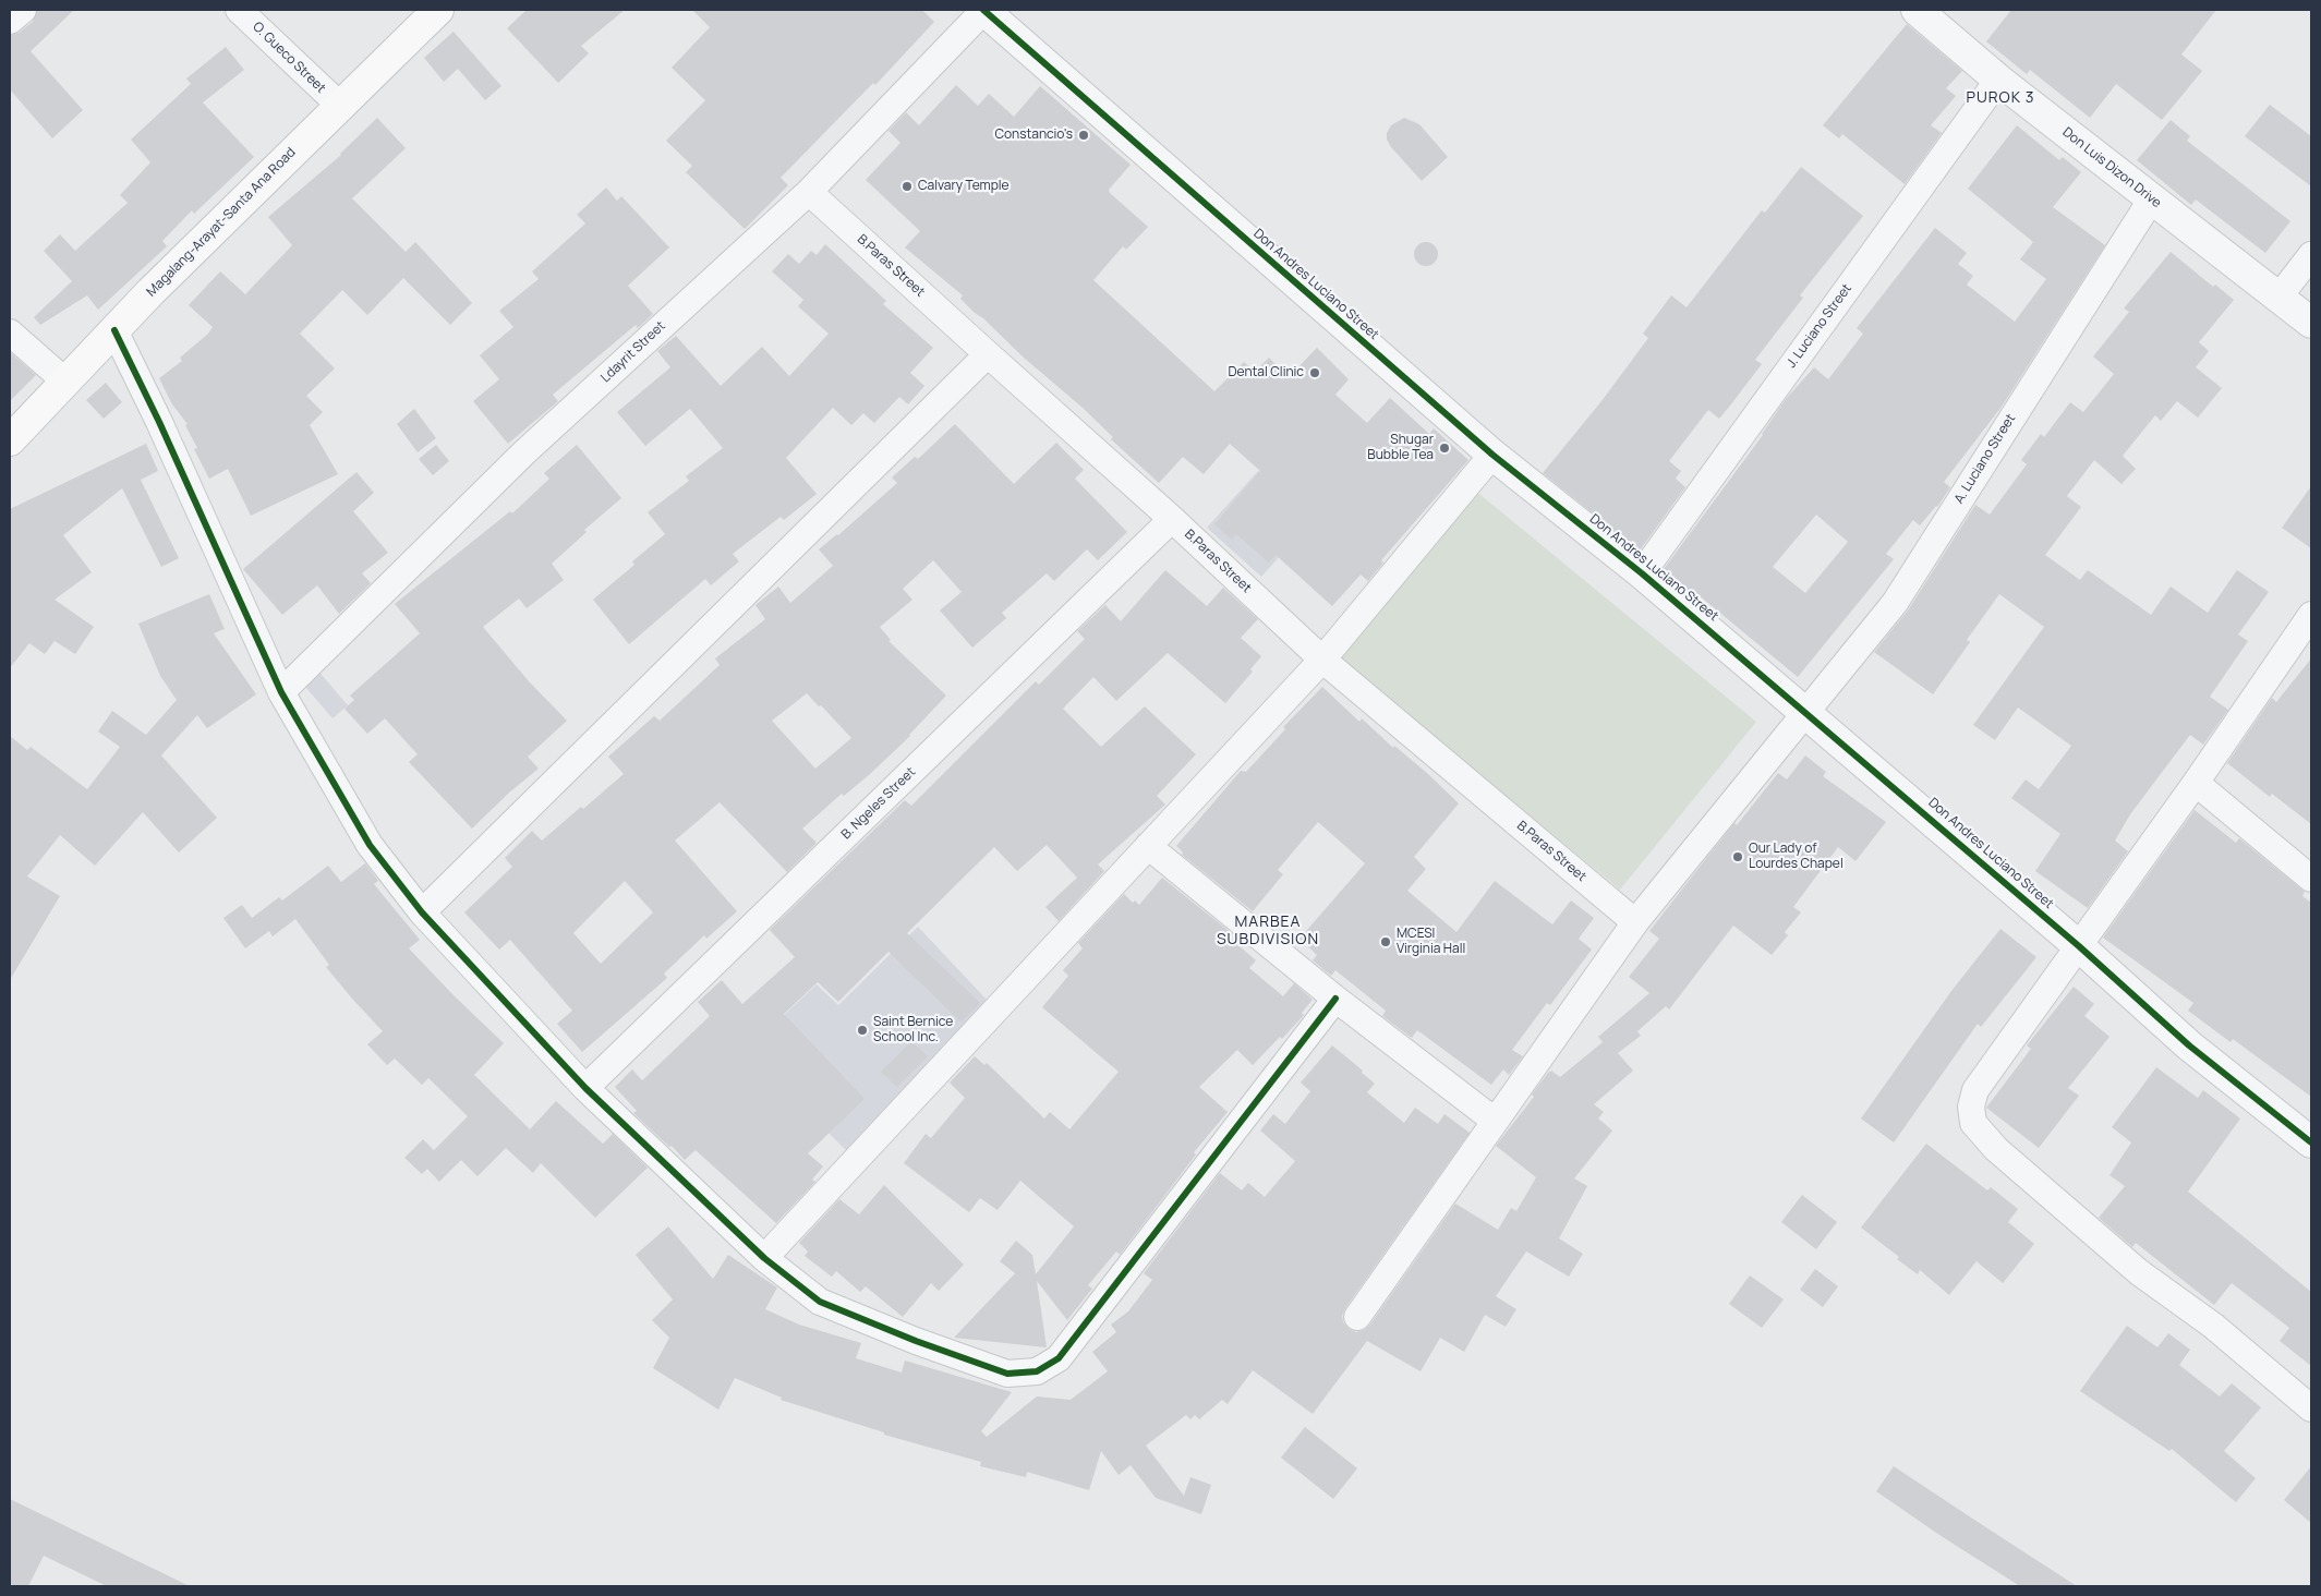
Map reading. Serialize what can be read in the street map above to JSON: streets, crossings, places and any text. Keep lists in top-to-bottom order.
{
  "streets": {
    "main road": ["Magalang-Arayat-Santa Ana Road"],
    "street": [
      "O. Gueco Street",
      "Don Luis Dizon Drive",
      "B.Paras Street",
      "Don Andres Luciano Street",
      "J. Luciano Street",
      "Ldayrit Street",
      "A. Luciano Street",
      "B. Ngeles Street"
    ]
  },
  "crossings": [
    ["O. Gueco Street", "Magalang-Arayat-Santa Ana Road"],
    ["Don Luis Dizon Drive", "J. Luciano Street"],
    ["Don Luis Dizon Drive", "A. Luciano Street"],
    ["B.Paras Street", "Ldayrit Street"],
    ["B.Paras Street", "A. Luciano Street"],
    ["B.Paras Street", "B. Ngeles Street"],
    ["Don Andres Luciano Street", "J. Luciano Street"],
    ["Don Andres Luciano Street", "Ldayrit Street"],
    ["Don Andres Luciano Street", "A. Luciano Street"]
  ],
  "districts": ["PUROK 3", "MARBEA SUBDIVISION"],
  "places": [
    "Constancio's",
    "Calvary Temple",
    "Dental Clinic",
    "Shugar Bubble Tea",
    "Our Lady of Lourdes Chapel",
    "MCESI Virginia Hall",
    "Saint Bernice School Inc."
  ]
}
